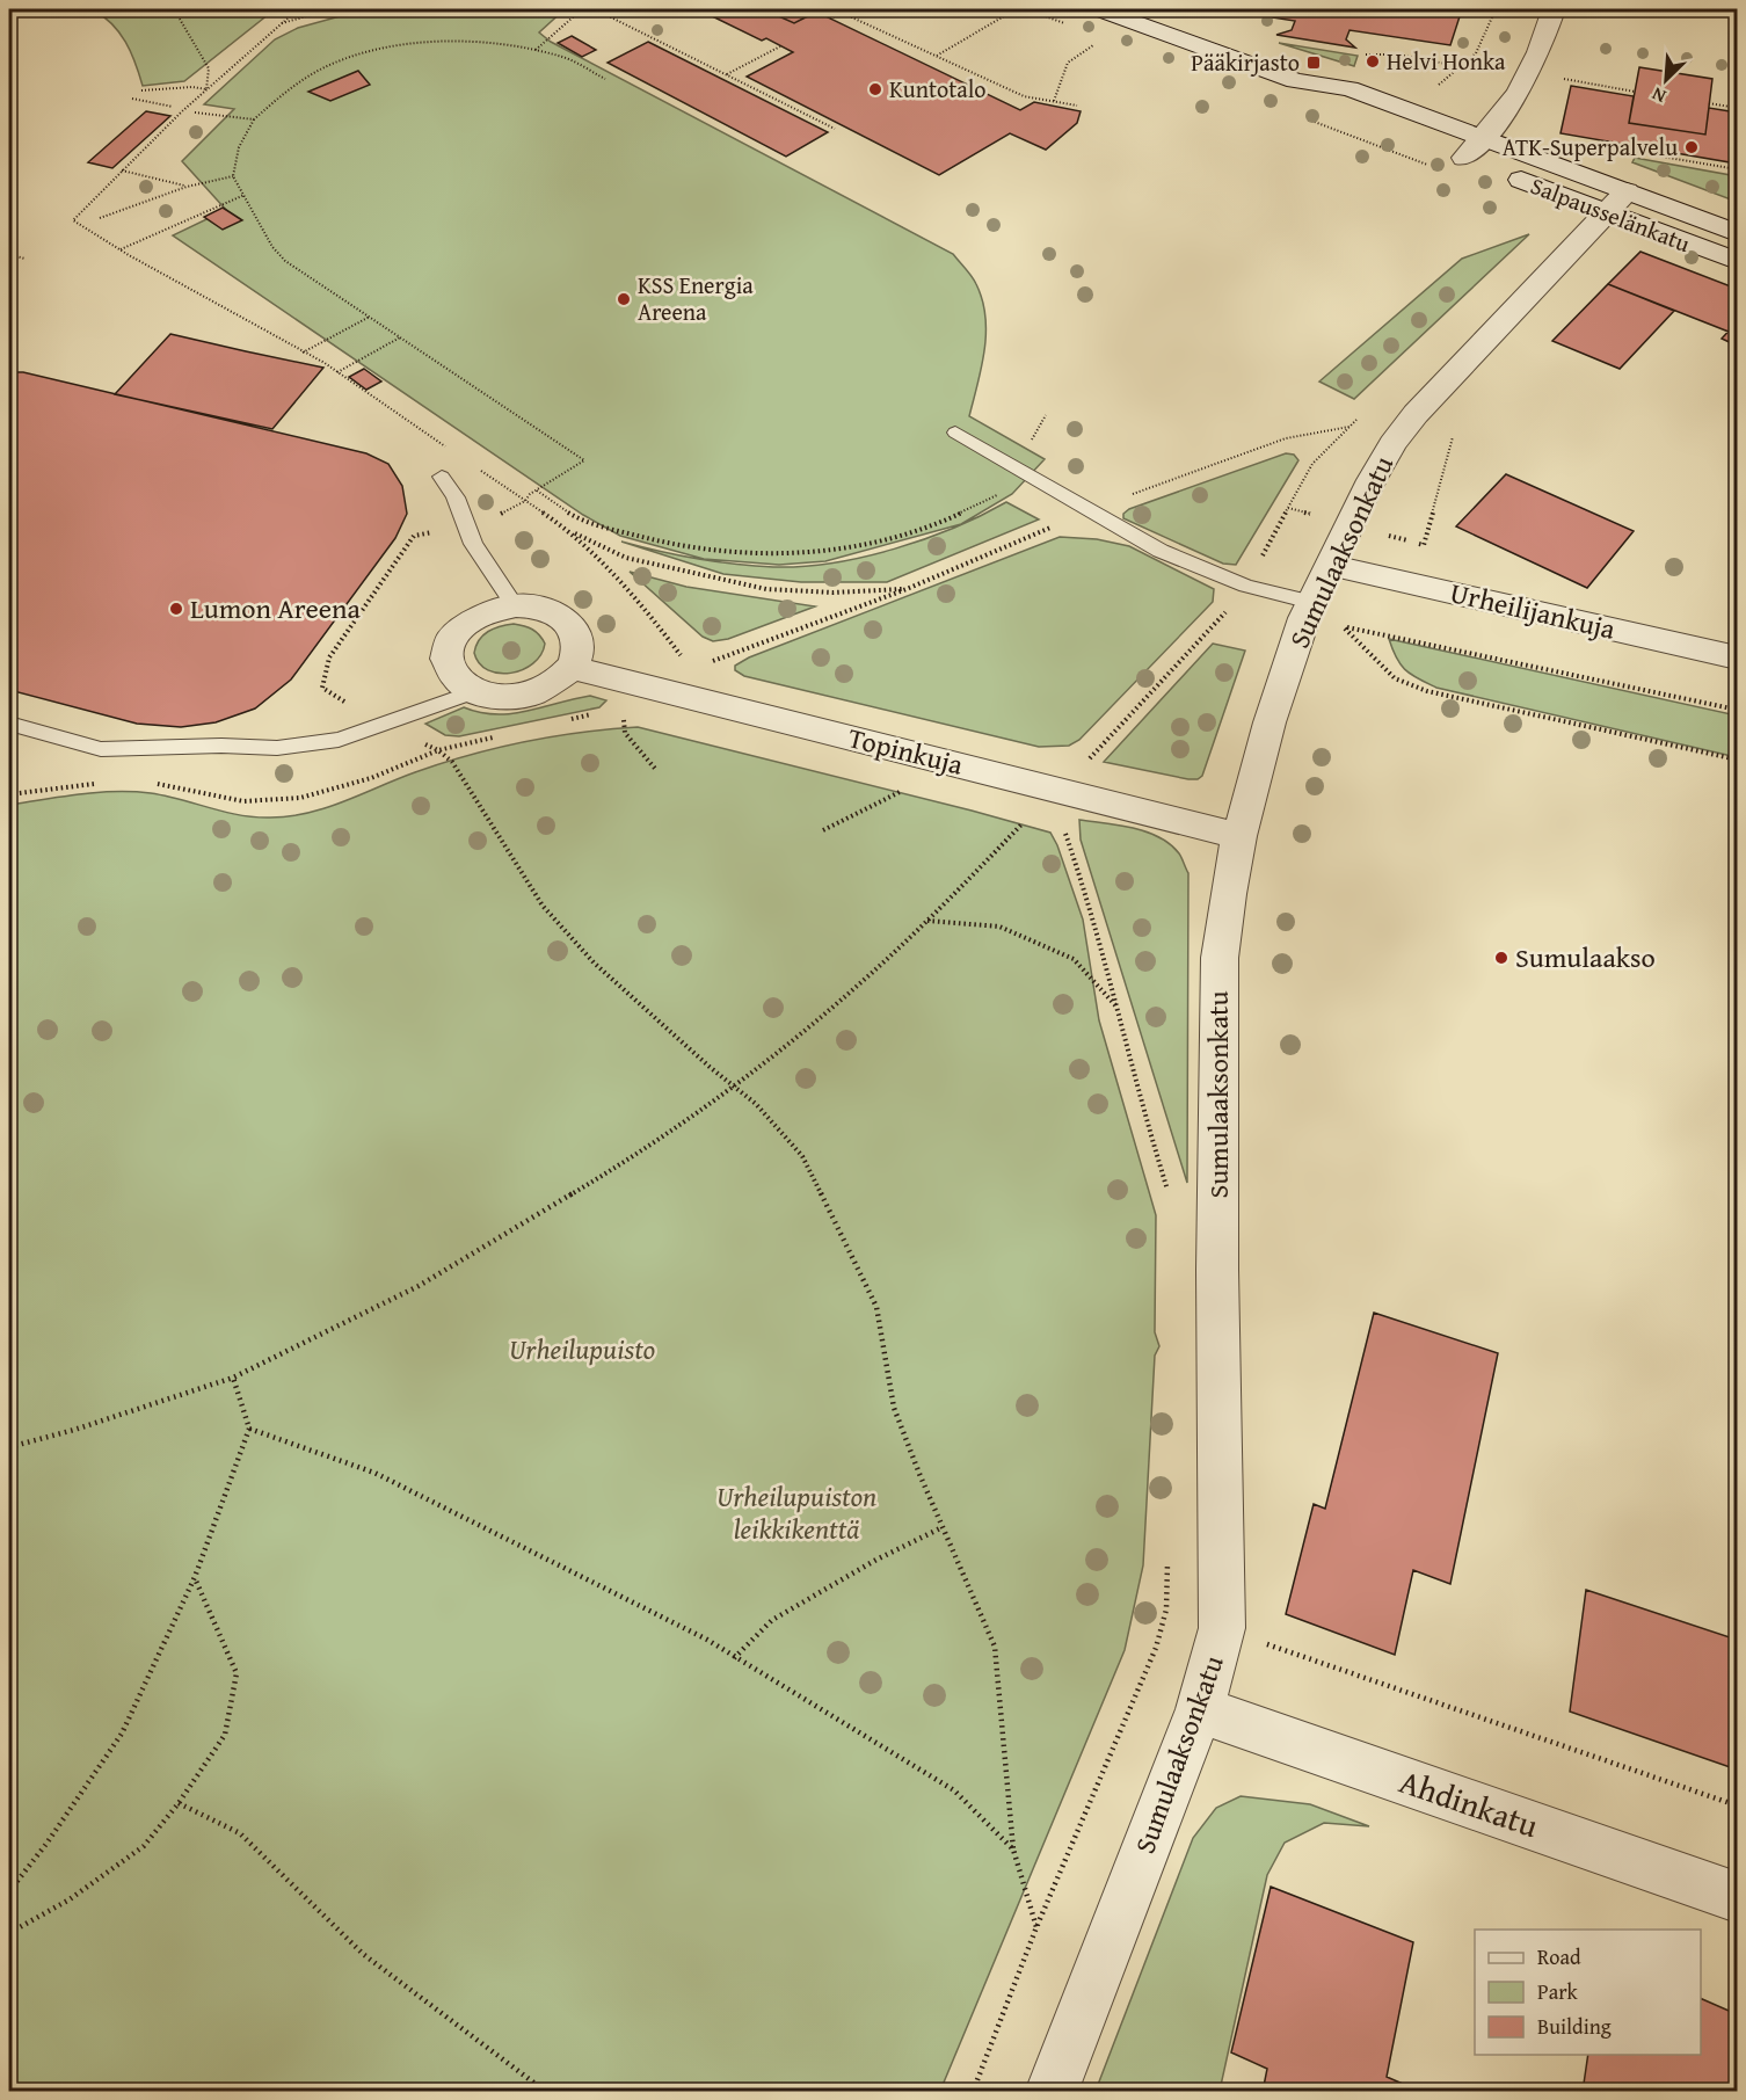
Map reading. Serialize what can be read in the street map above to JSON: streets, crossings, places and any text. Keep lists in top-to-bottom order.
{
  "streets": {
    "street": [
      "Salpausselänkatu",
      "Sumulaaksonkatu",
      "Urheilijankuja",
      "Topinkuja",
      "Ahdinkatu"
    ]
  },
  "crossings": [
    ["Salpausselänkatu", "Sumulaaksonkatu"],
    ["Sumulaaksonkatu", "Urheilijankuja"],
    ["Sumulaaksonkatu", "Topinkuja"],
    ["Sumulaaksonkatu", "Ahdinkatu"]
  ],
  "parks": ["Urheilupuisto", "Urheilupuiston leikkikenttä"],
  "places": {
    "other": [
      "Helvi Honka",
      "Kuntotalo",
      "ATK-Superpalvelu",
      "KSS Energia Areena",
      "Lumon Areena",
      "Sumulaakso"
    ],
    "transit": ["Pääkirjasto"]
  },
  "legend": ["Road", "Park", "Building"],
  "north": "bottom left"
}
